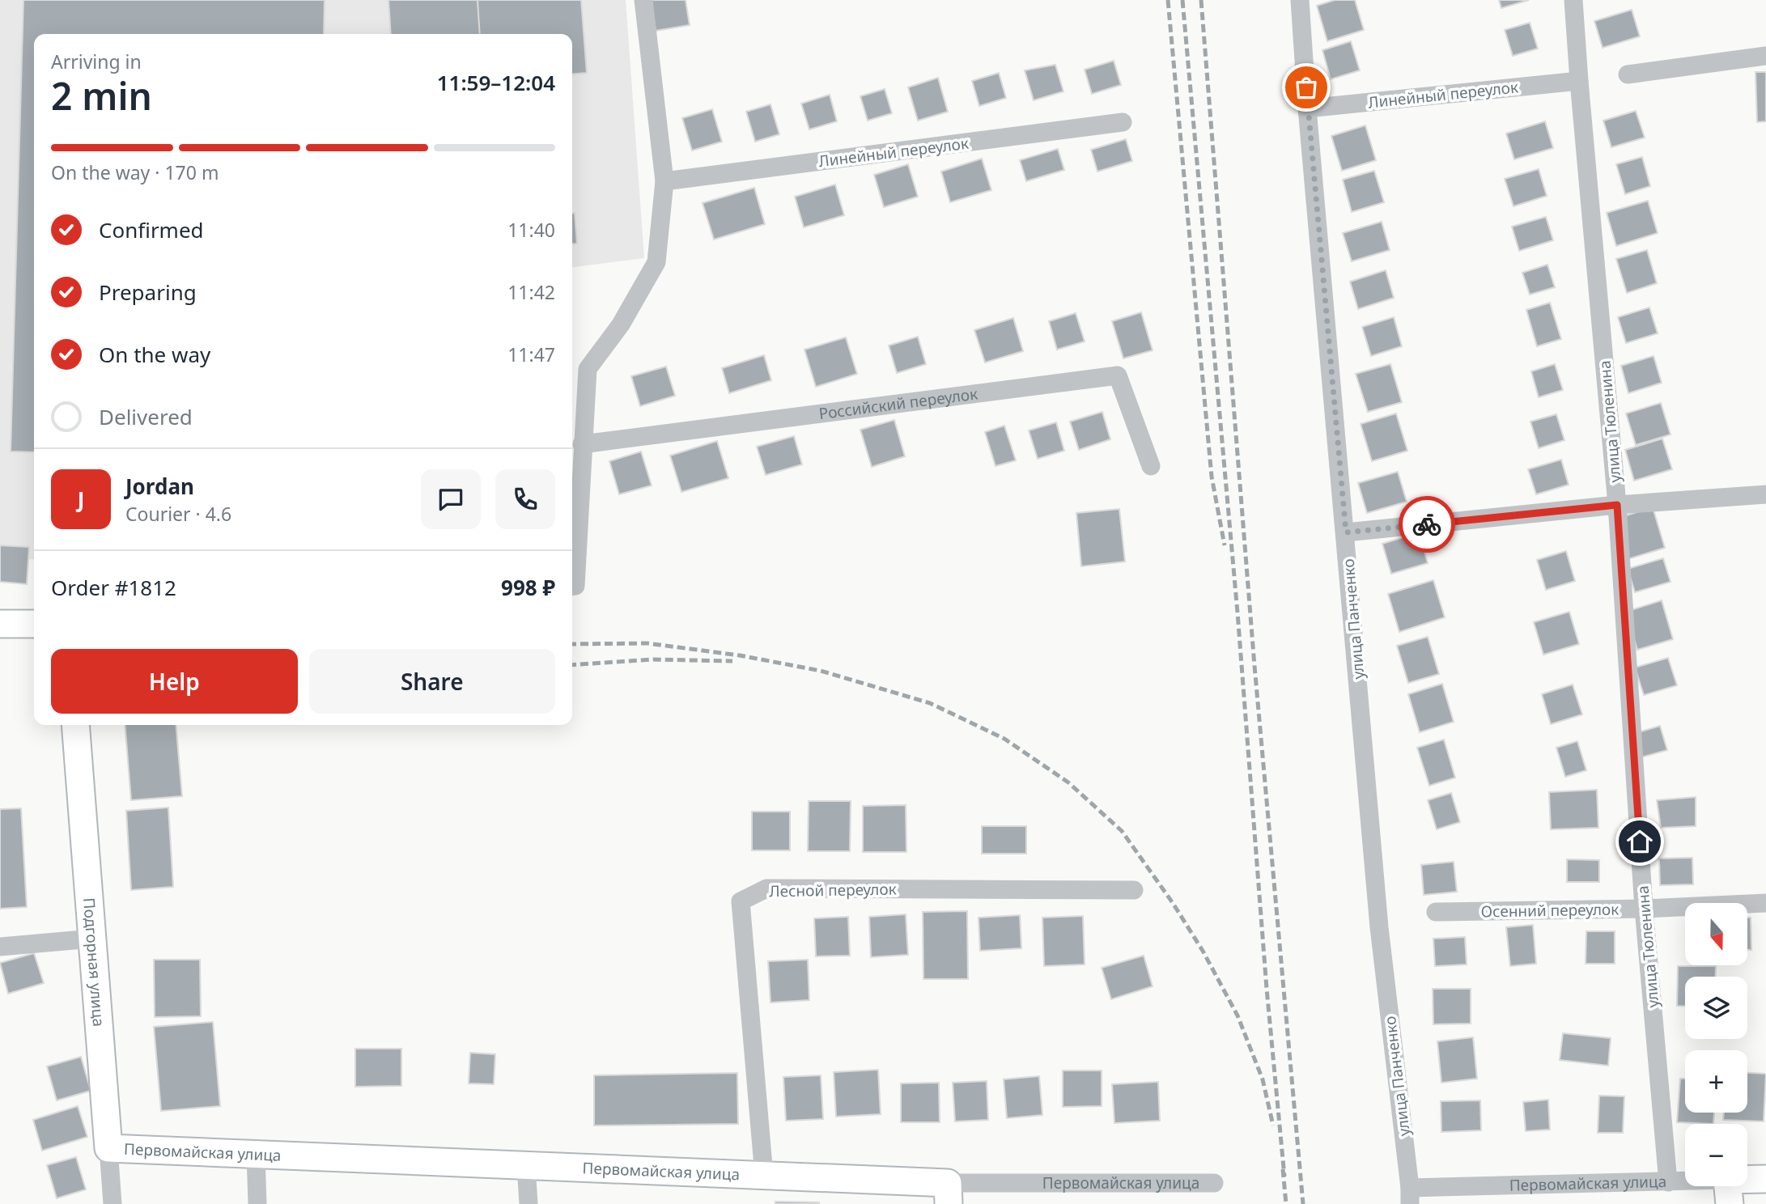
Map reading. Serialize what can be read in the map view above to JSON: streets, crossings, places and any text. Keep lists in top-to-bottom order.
{
  "streets": {
    "street": [
      "Линейный переулок",
      "Российский переулок",
      "улица Тюленина",
      "улица Панченко",
      "Лесной переулок",
      "Осенний переулок",
      "Подгорная улица",
      "Первомайская улица"
    ]
  },
  "crossings": [
    ["Линейный переулок", "улица Тюленина"],
    ["Линейный переулок", "улица Панченко"],
    ["улица Тюленина", "Осенний переулок"],
    ["улица Тюленина", "Первомайская улица"],
    ["улица Панченко", "Первомайская улица"],
    ["Лесной переулок", "Первомайская улица"],
    ["Подгорная улица", "Первомайская улица"]
  ],
  "north": "bottom",
  "page": {
    "heading": ["2 min", "Arriving in", "11:59–12:04"],
    "panel": [
      "Jordan",
      "Courier · 4.6",
      "Order #1812",
      "998 ₽"
    ],
    "bar": "On the way · 170 m",
    "list": [
      ["Confirmed", "11:40"],
      ["Preparing", "11:42"],
      ["On the way", "11:47"],
      "Delivered"
    ],
    "round": "J",
    "buttons": ["Help", "Share"],
    "map_buttons": ["+", "−"]
  }
}
